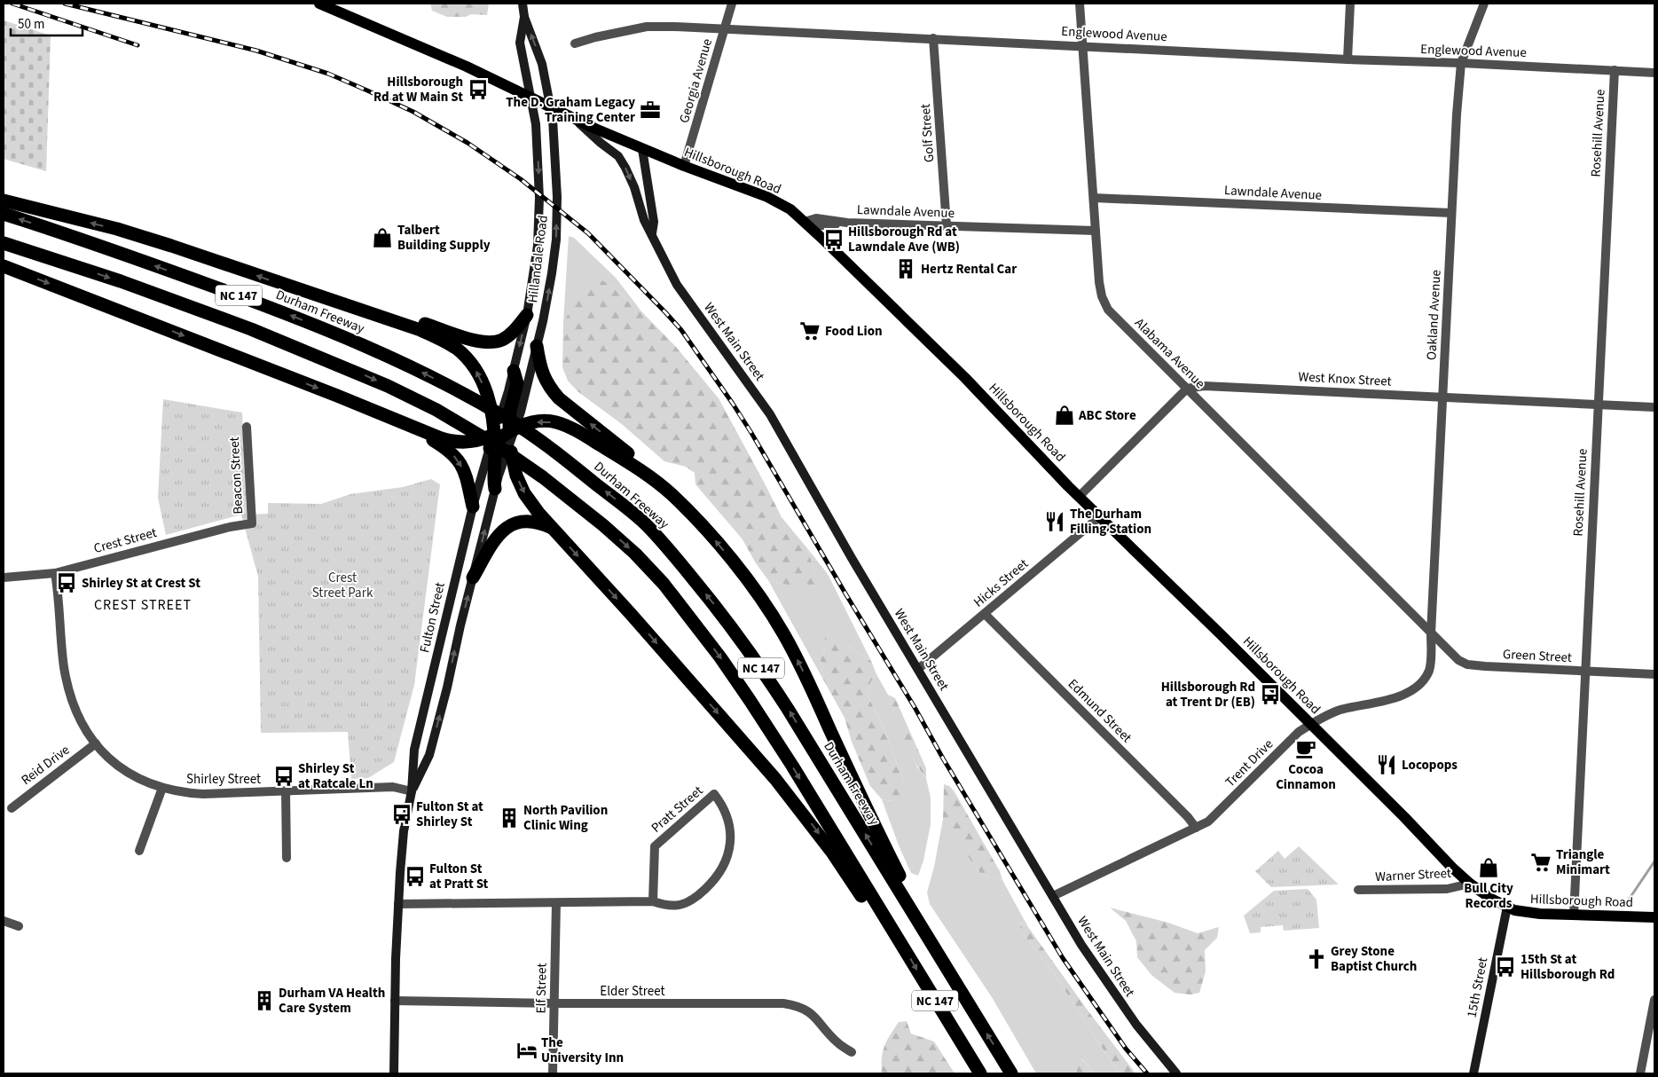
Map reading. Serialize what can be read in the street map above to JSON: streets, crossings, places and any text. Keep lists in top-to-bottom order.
{
  "streets": {
    "highway": ["NC 147", "Durham Freeway"],
    "main road": [
      "Hillsborough Road",
      "Hillandale Road",
      "West Main Street",
      "Fulton Street",
      "15th Street"
    ],
    "street": [
      "Englewood Avenue",
      "Georgia Avenue",
      "Golf Street",
      "Rosehill Avenue",
      "Lawndale Avenue",
      "Oakland Avenue",
      "Alabama Avenue",
      "West Knox Street",
      "Beacon Street",
      "Crest Street",
      "Hicks Street",
      "Green Street",
      "Edmund Street",
      "Trent Drive",
      "Reid Drive",
      "Shirley Street",
      "Pratt Street",
      "Warner Street",
      "Elf Street",
      "Elder Street"
    ]
  },
  "crossings": [
    ["Englewood Avenue", "Georgia Avenue"],
    ["Englewood Avenue", "Golf Street"],
    ["Englewood Avenue", "Rosehill Avenue"],
    ["Englewood Avenue", "Oakland Avenue"],
    ["Englewood Avenue", "Alabama Avenue"],
    ["Georgia Avenue", "Hillsborough Road"],
    ["Golf Street", "Lawndale Avenue"],
    ["Rosehill Avenue", "Hillsborough Road"],
    ["Rosehill Avenue", "West Knox Street"],
    ["Rosehill Avenue", "Green Street"],
    ["Hillsborough Road", "Lawndale Avenue"],
    ["Hillsborough Road", "West Main Street"],
    ["Hillsborough Road", "Hicks Street"],
    ["Hillsborough Road", "Trent Drive"],
    ["Hillsborough Road", "Warner Street"],
    ["Hillsborough Road", "15th Street"],
    ["Lawndale Avenue", "Oakland Avenue"],
    ["Lawndale Avenue", "Alabama Avenue"],
    ["Hillandale Road", "Fulton Street"],
    ["Oakland Avenue", "Alabama Avenue"],
    ["Oakland Avenue", "West Knox Street"],
    ["Oakland Avenue", "Green Street"],
    ["Oakland Avenue", "Trent Drive"],
    ["West Main Street", "Hicks Street"],
    ["West Main Street", "Trent Drive"],
    ["Alabama Avenue", "West Knox Street"],
    ["Alabama Avenue", "Green Street"],
    ["Alabama Avenue", "Trent Drive"],
    ["Beacon Street", "Crest Street"],
    ["Crest Street", "Shirley Street"],
    ["Hicks Street", "Edmund Street"],
    ["Fulton Street", "Shirley Street"],
    ["Fulton Street", "Pratt Street"],
    ["Fulton Street", "Elder Street"],
    ["Green Street", "Trent Drive"],
    ["Edmund Street", "Trent Drive"],
    ["Reid Drive", "Shirley Street"],
    ["Pratt Street", "Elf Street"],
    ["Elf Street", "Elder Street"]
  ],
  "districts": ["CREST STREET"],
  "parks": ["Crest Street Park"],
  "places": {
    "bus stop": [
      "Hillsborough Rd at W Main St",
      "Hillsborough Rd at Lawndale Ave (WB)",
      "Shirley St at Crest St",
      "Hillsborough Rd at Trent Dr (EB)",
      "Shirley St at Ratcale Ln",
      "Fulton St at Shirley St",
      "Fulton St at Pratt St",
      "15th St at Hillsborough Rd"
    ],
    "office": ["The D. Graham Legacy Training Center"],
    "shop": ["Talbert Building Supply", "ABC Store", "Bull City Records"],
    "building": ["Hertz Rental Car", "North Pavilion Clinic Wing", "Durham VA Health Care System"],
    "supermarket": ["Food Lion", "Triangle Minimart"],
    "restaurant": ["The Durham Filling Station", "Locopops"],
    "cafe": ["Cocoa Cinnamon"],
    "church": ["Grey Stone Baptist Church"],
    "hotel": ["The University Inn"]
  },
  "scale_bar": "50 m"
}
